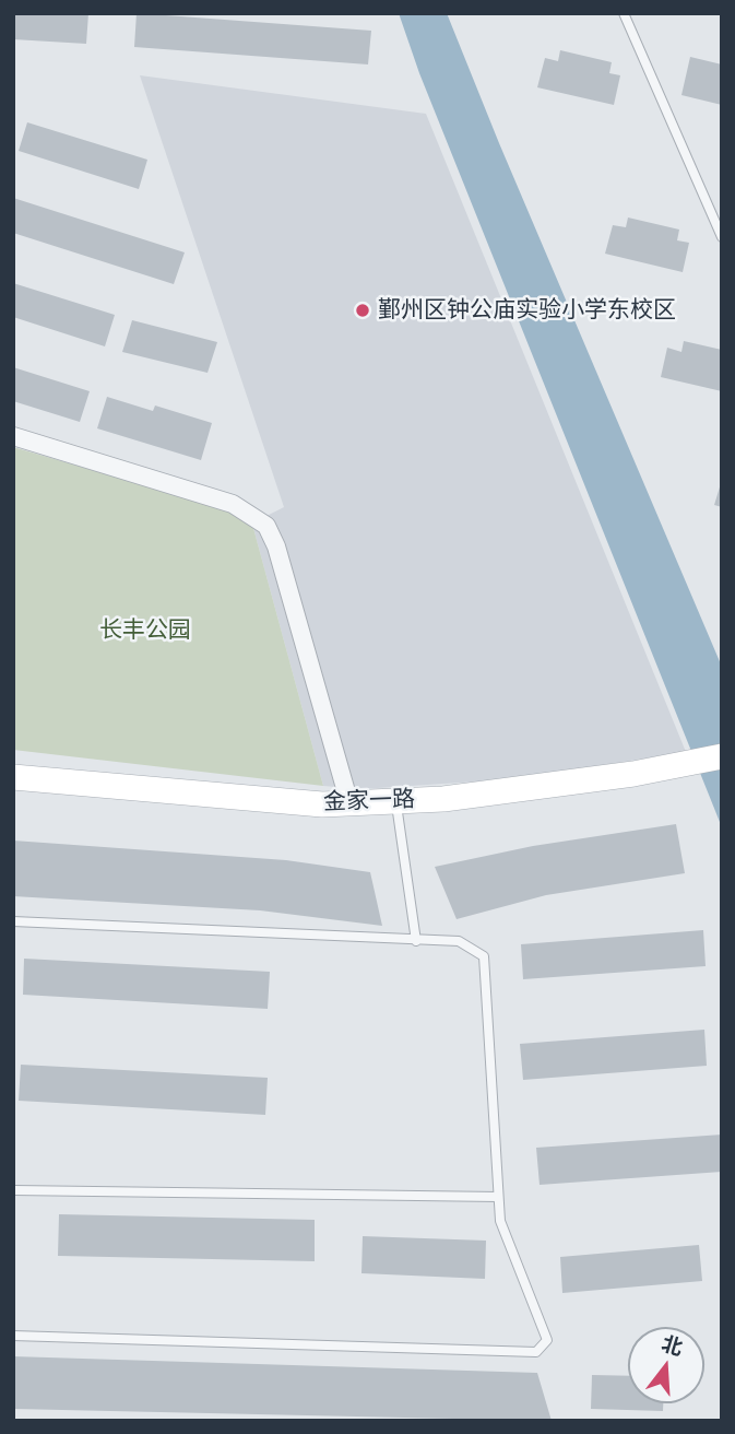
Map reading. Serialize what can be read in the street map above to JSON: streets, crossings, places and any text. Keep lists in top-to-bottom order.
{
  "streets": {
    "street": ["金家一路"]
  },
  "parks": ["长丰公园"],
  "places": ["鄞州区钟公庙实验小学东校区"],
  "north": "top"
}
